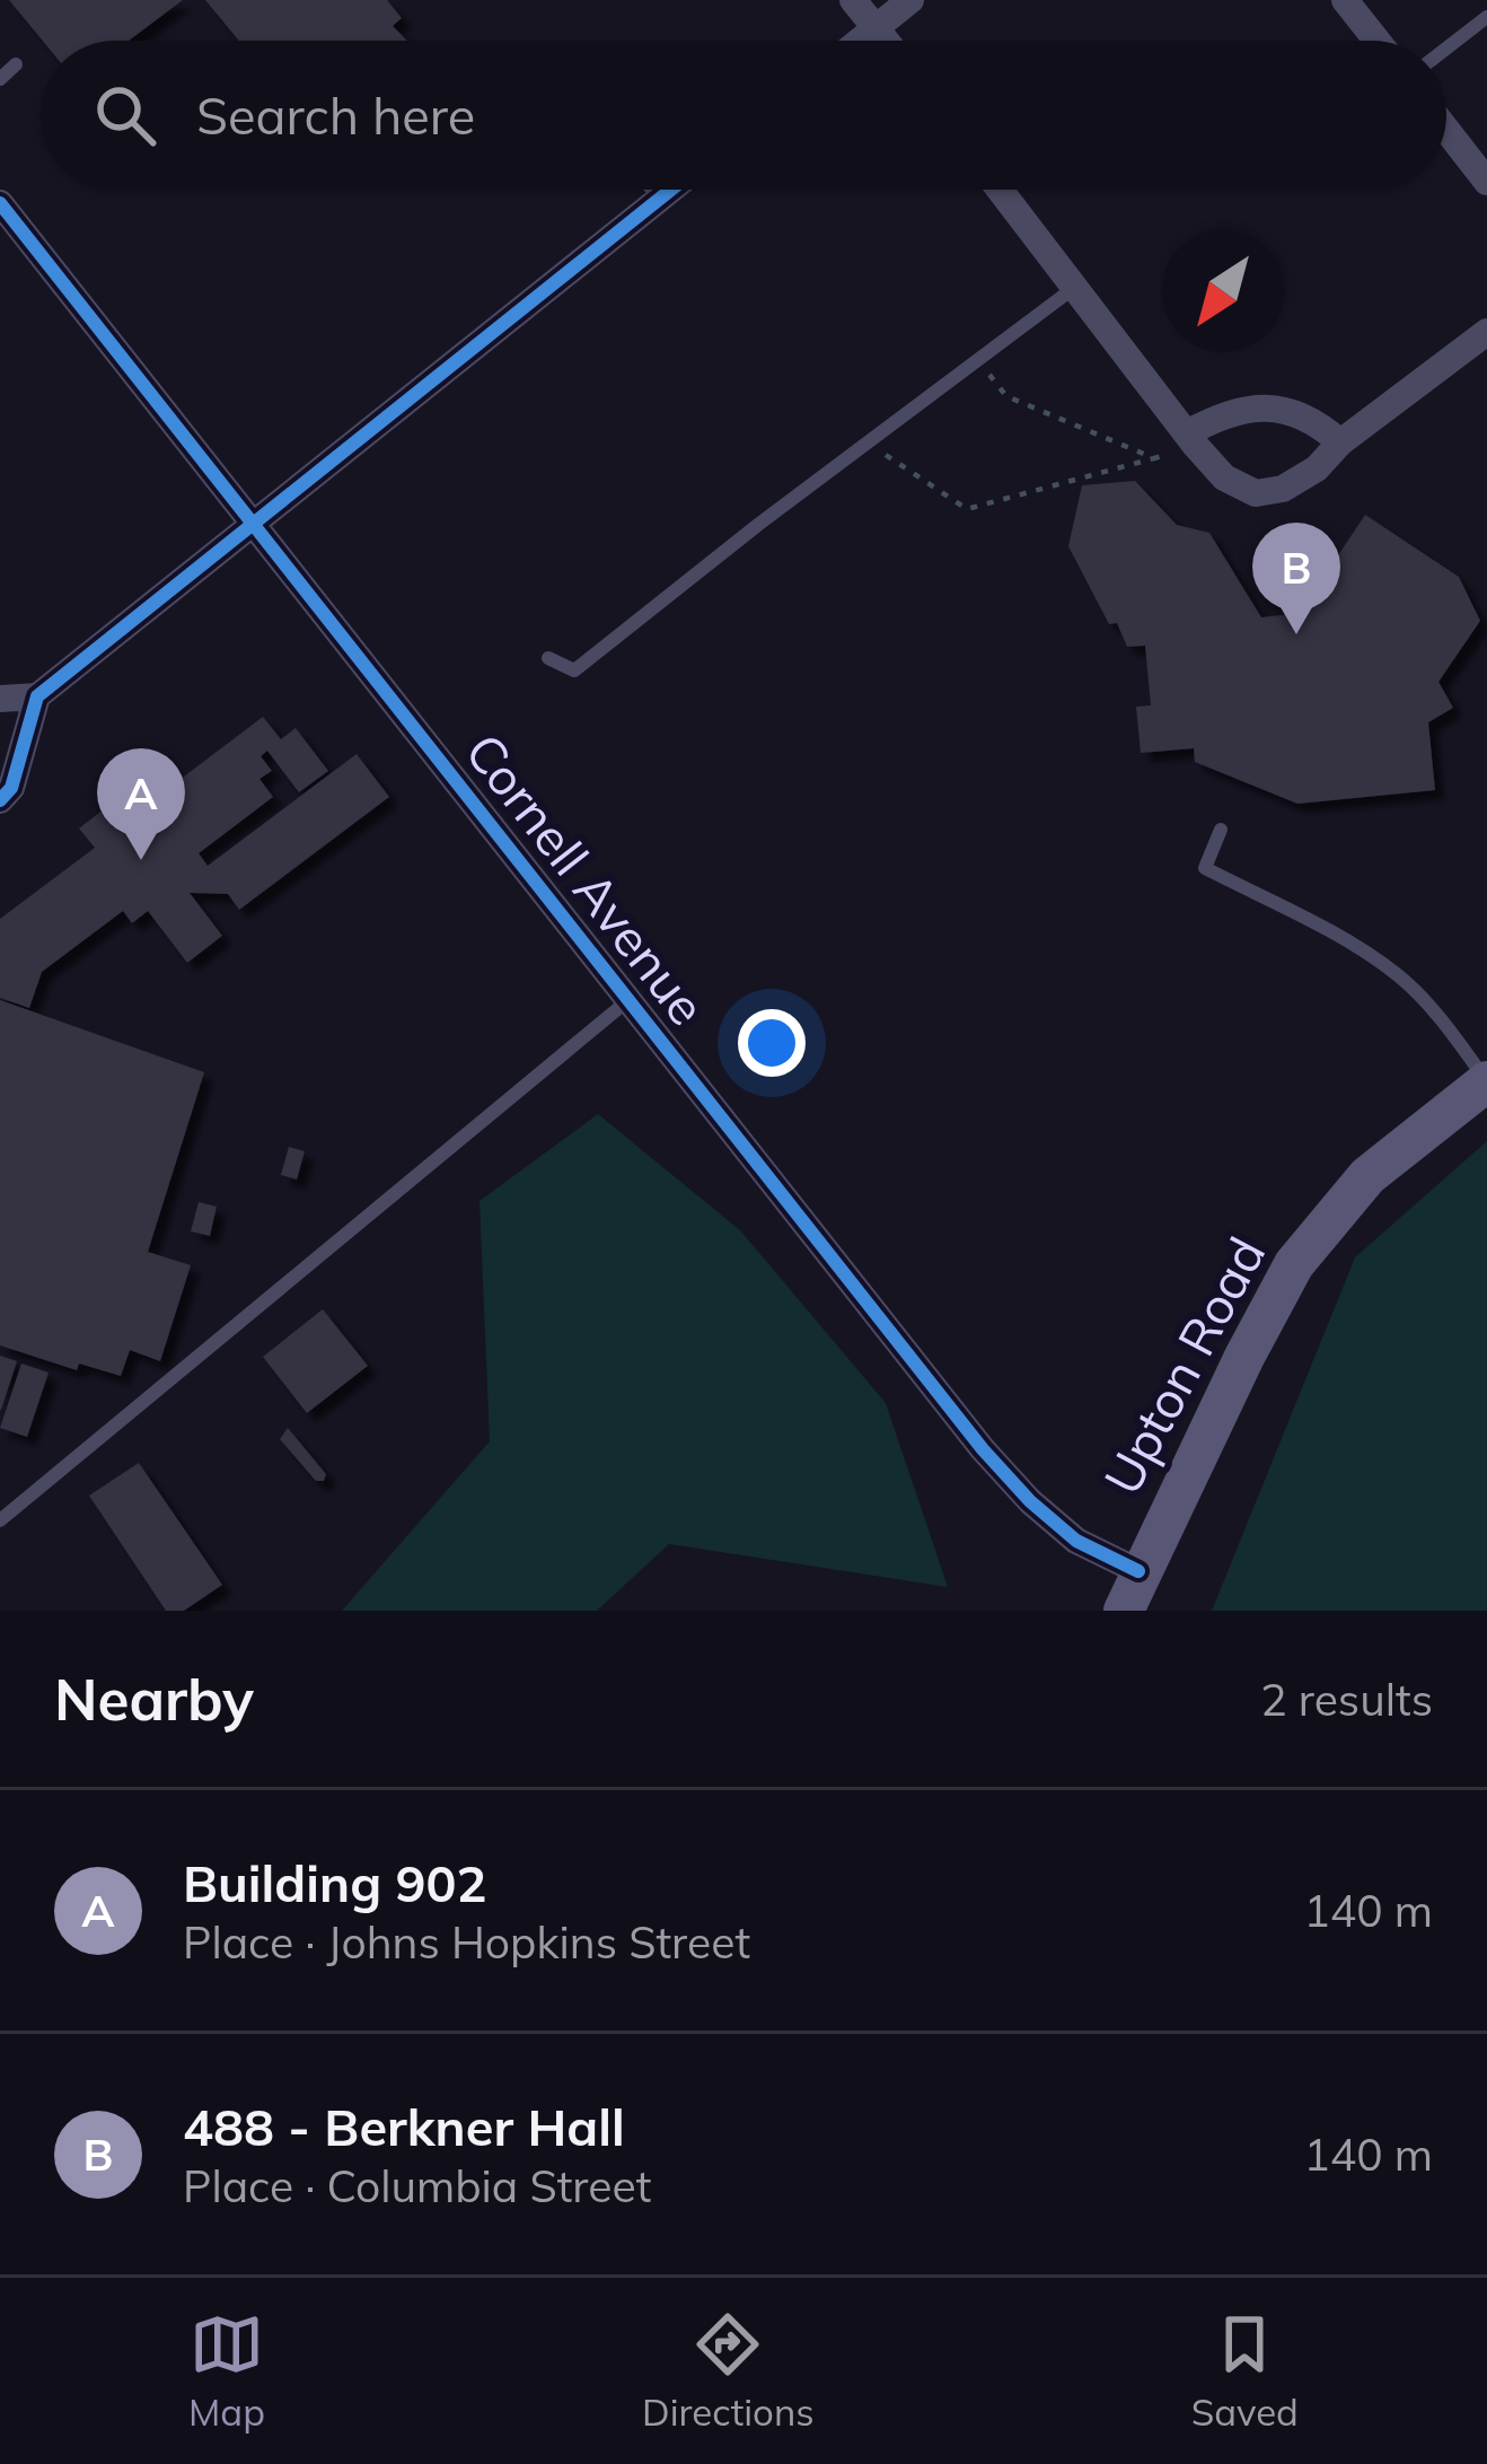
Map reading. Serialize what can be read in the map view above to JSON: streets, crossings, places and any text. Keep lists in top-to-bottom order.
{
  "streets": {
    "street": ["Cornell Avenue", "Upton Road"]
  },
  "crossings": [
    ["Cornell Avenue", "Upton Road"]
  ],
  "north": "bottom left",
  "page": {
    "search": "Search here",
    "pins": ["B", "A"],
    "heading": ["Nearby", "2 results"],
    "list": [
      {
        "mark": "A",
        "name": "Building 902",
        "note": "Place · Johns Hopkins Street",
        "value": "140 m"
      },
      {
        "mark": "B",
        "name": "488 - Berkner Hall",
        "note": "Place · Columbia Street",
        "value": "140 m"
      }
    ],
    "nav": ["Map", "Directions", "Saved"]
  }
}
